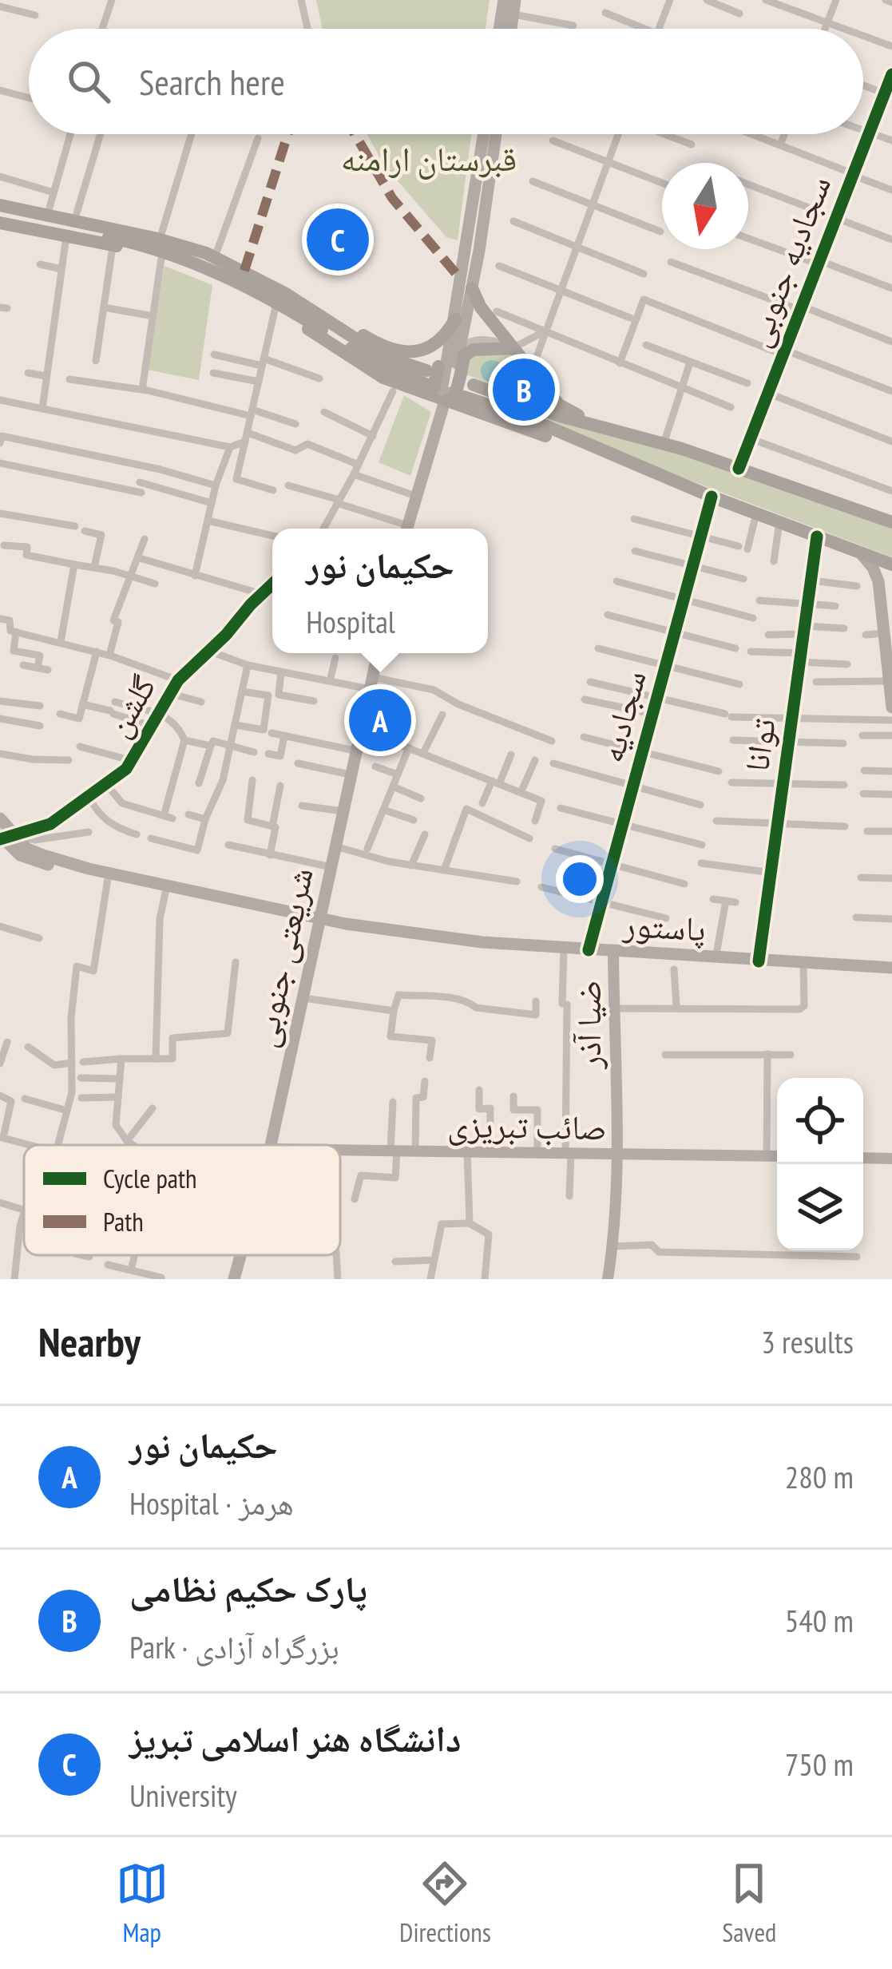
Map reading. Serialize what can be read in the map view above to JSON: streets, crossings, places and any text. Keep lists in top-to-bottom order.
{
  "streets": {
    "main road": [
      "سجادیه جنوبی",
      "پاستور",
      "شریعتی جنوبی",
      "ضیا آذر",
      "صائب تبریزی"
    ],
    "street": ["گلشن", "سجادیه", "توانا"]
  },
  "crossings": [
    ["گلشن", "پاستور"],
    ["سجادیه", "پاستور"],
    ["توانا", "پاستور"],
    ["پاستور", "شریعتی جنوبی"],
    ["پاستور", "ضیا آذر"],
    ["ضیا آذر", "صائب تبریزی"]
  ],
  "parks": ["قبرستان ارامنه"],
  "legend": ["Cycle path", "Path"],
  "north": "bottom",
  "page": {
    "search": "Search here",
    "pins": ["C", "B", "A"],
    "popup": ["حکیمان نور", "Hospital"],
    "heading": ["Nearby", "3 results"],
    "list": [
      {
        "mark": "A",
        "name": "حکیمان نور",
        "note": "Hospital · هرمز",
        "value": "280 m"
      },
      {
        "mark": "B",
        "name": "پارک حکیم نظامی",
        "note": "Park · بزرگراه آزادی",
        "value": "540 m"
      },
      {
        "mark": "C",
        "name": "دانشگاه هنر اسلامی تبریز",
        "note": "University",
        "value": "750 m"
      }
    ],
    "nav": ["Map", "Directions", "Saved"]
  }
}
